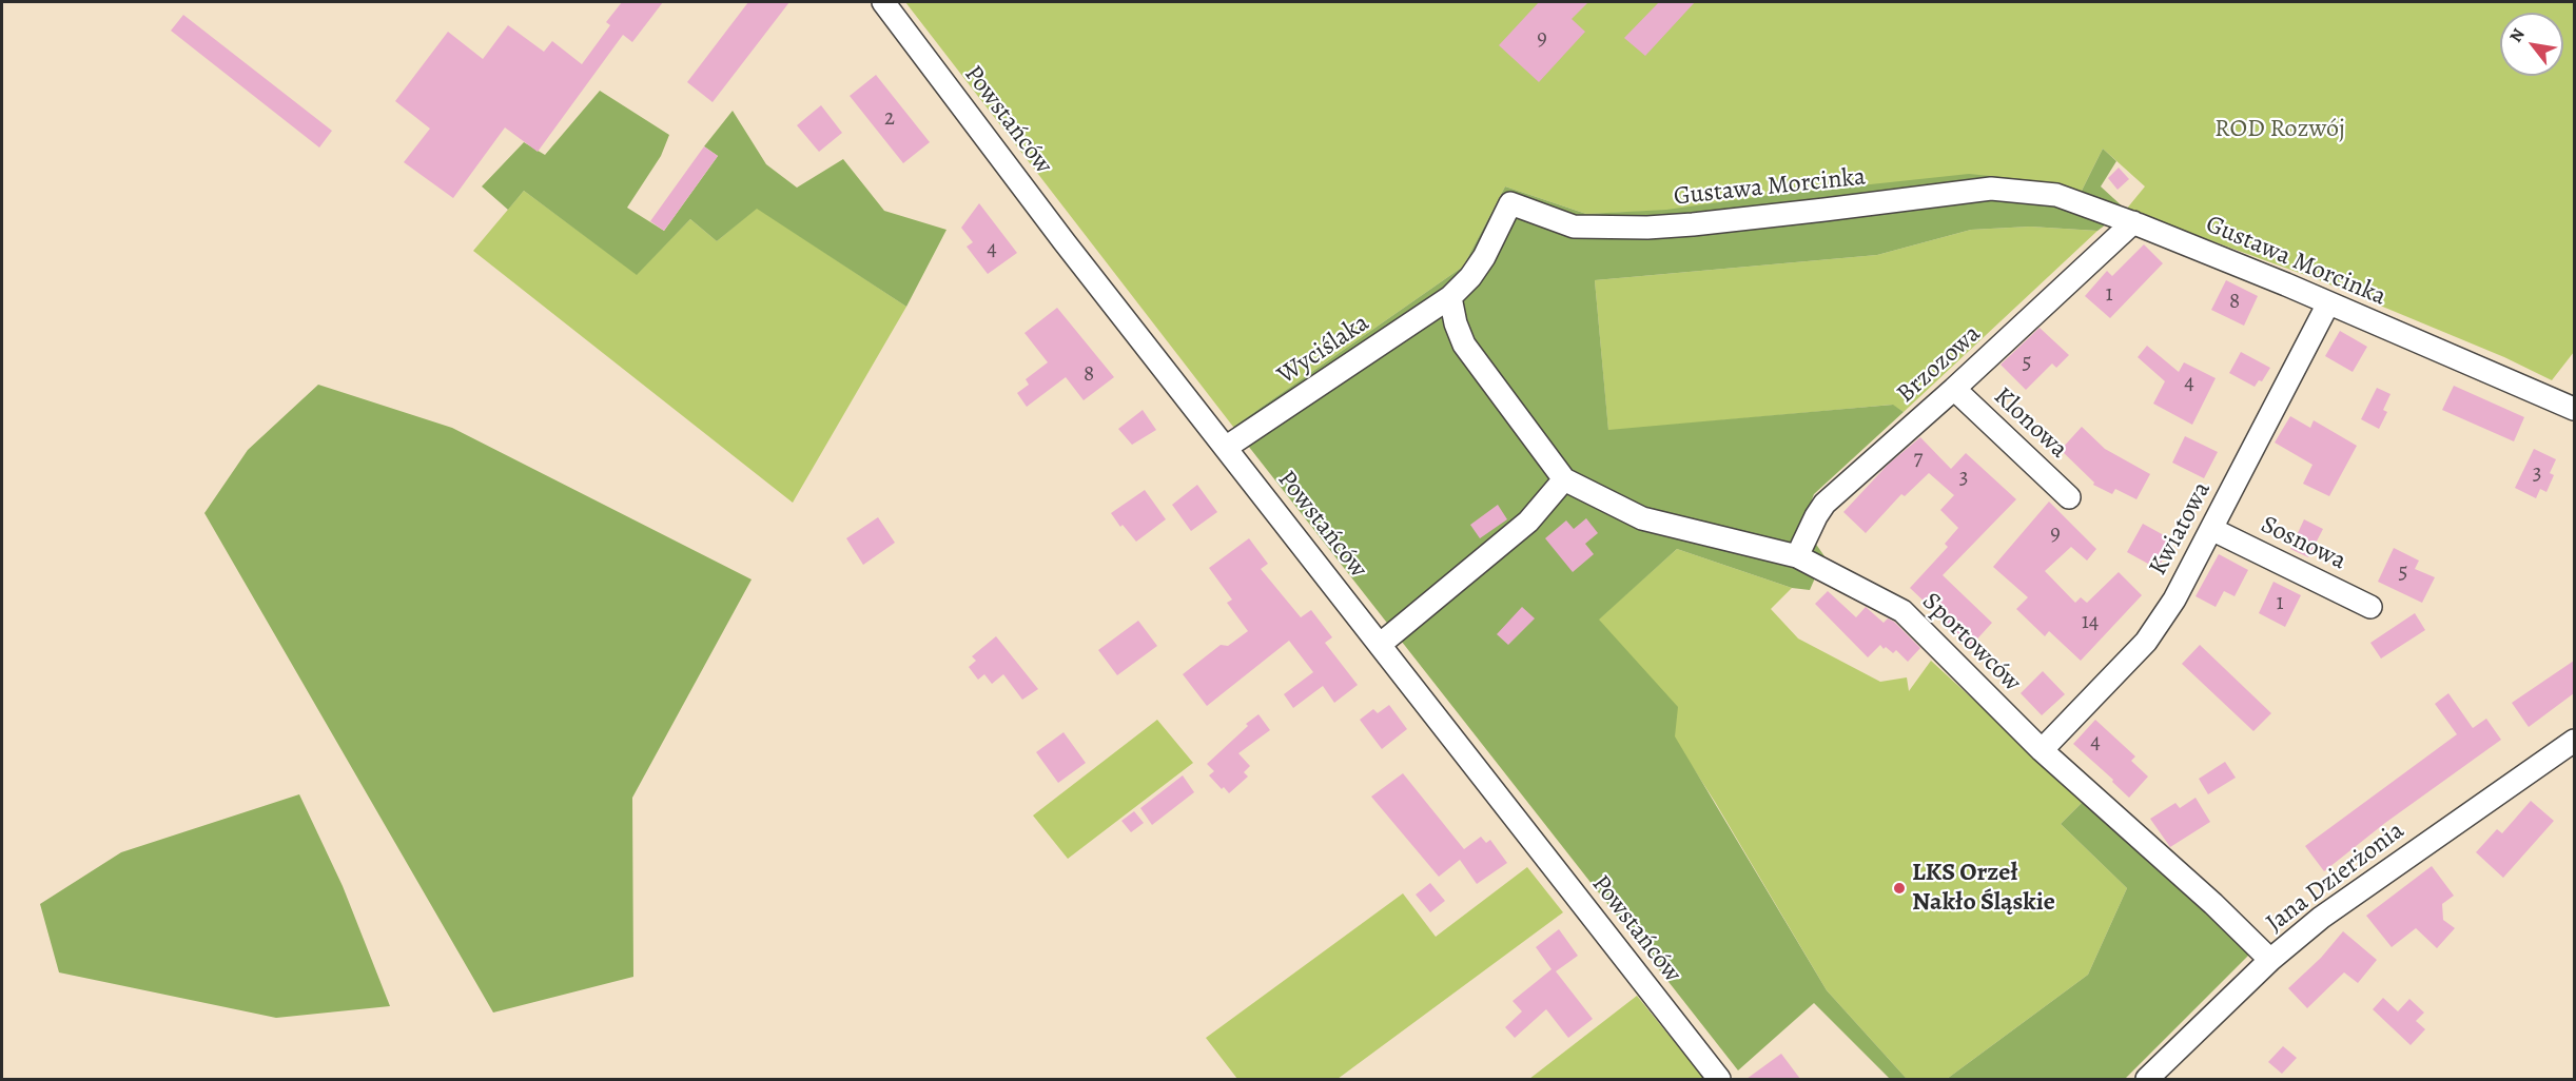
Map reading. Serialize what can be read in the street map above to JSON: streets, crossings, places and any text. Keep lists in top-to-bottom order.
{
  "streets": {
    "street": [
      "Powstańców",
      "Gustawa Morcinka",
      "Wyciślaka",
      "Brzozowa",
      "Klonowa",
      "Kwiatowa",
      "Sosnowa",
      "Sportowców",
      "Jana Dzierżonia"
    ]
  },
  "crossings": [
    ["Powstańców", "Wyciślaka"],
    ["Gustawa Morcinka", "Wyciślaka"],
    ["Gustawa Morcinka", "Brzozowa"],
    ["Gustawa Morcinka", "Kwiatowa"],
    ["Brzozowa", "Klonowa"],
    ["Brzozowa", "Sportowców"],
    ["Kwiatowa", "Sosnowa"],
    ["Kwiatowa", "Sportowców"],
    ["Sportowców", "Jana Dzierżonia"]
  ],
  "parks": ["ROD Rozwój"],
  "places": ["LKS Orzeł Nakło Śląskie"],
  "house_numbers": [
    "9",
    "2",
    "4",
    "1",
    "8",
    "5",
    "8",
    "4",
    "7",
    "3",
    "3",
    "9",
    "5",
    "1",
    "14",
    "4"
  ],
  "north": "top left"
}
